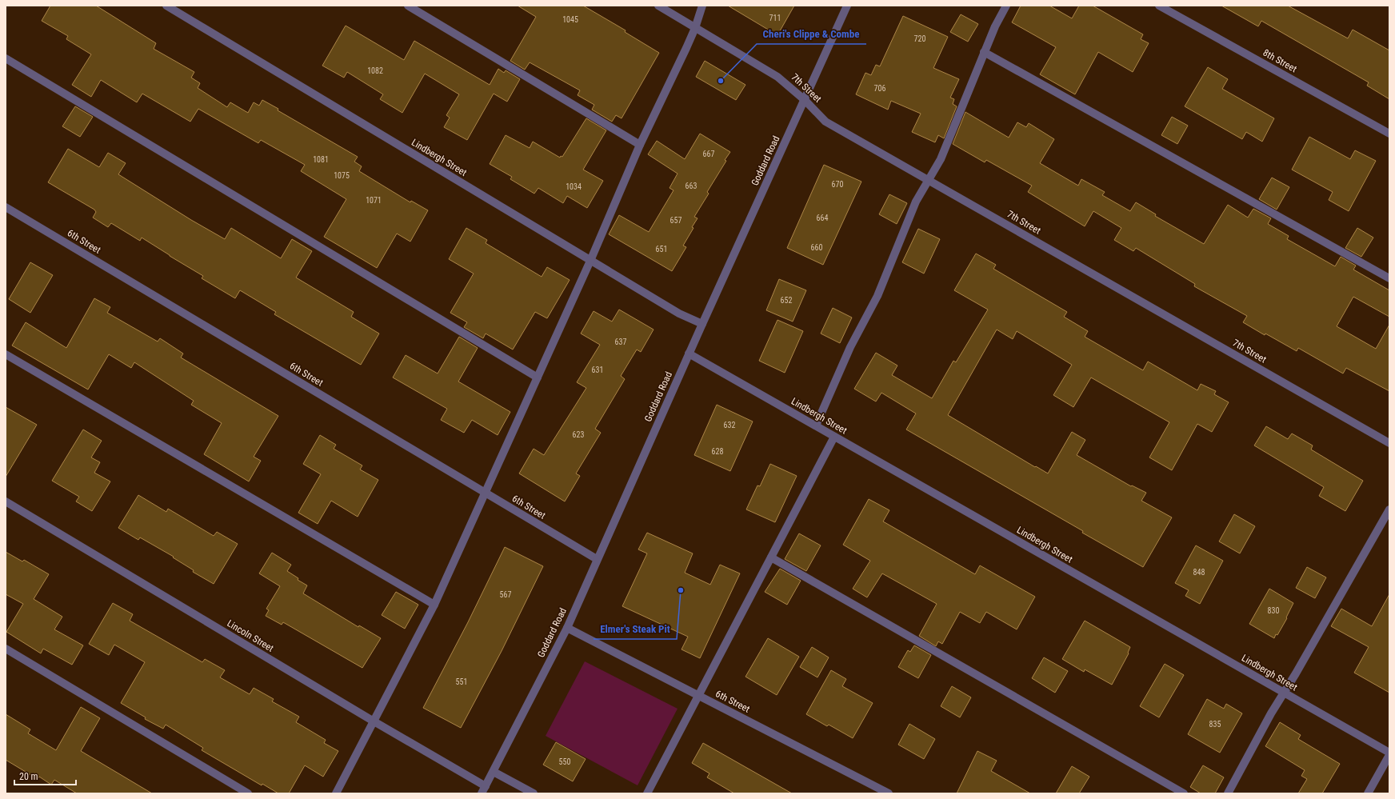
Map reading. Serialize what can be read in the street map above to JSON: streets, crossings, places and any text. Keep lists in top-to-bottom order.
{
  "streets": {
    "street": [
      "8th Street",
      "7th Street",
      "Lindbergh Street",
      "Goddard Road",
      "6th Street",
      "Lincoln Street"
    ]
  },
  "crossings": [
    ["7th Street", "Goddard Road"],
    ["Lindbergh Street", "Goddard Road"],
    ["Goddard Road", "6th Street"],
    ["Goddard Road", "Lincoln Street"]
  ],
  "places": ["Cheri's Clippe & Combe", "Elmer's Steak Pit"],
  "house_numbers": [
    "711",
    "1045",
    "720",
    "1082",
    "706",
    "667",
    "1081",
    "1075",
    "670",
    "663",
    "1034",
    "1071",
    "664",
    "657",
    "660",
    "651",
    "652",
    "637",
    "631",
    "632",
    "623",
    "628",
    "848",
    "567",
    "830",
    "551",
    "835",
    "550"
  ],
  "scale_bar": "20 m"
}
